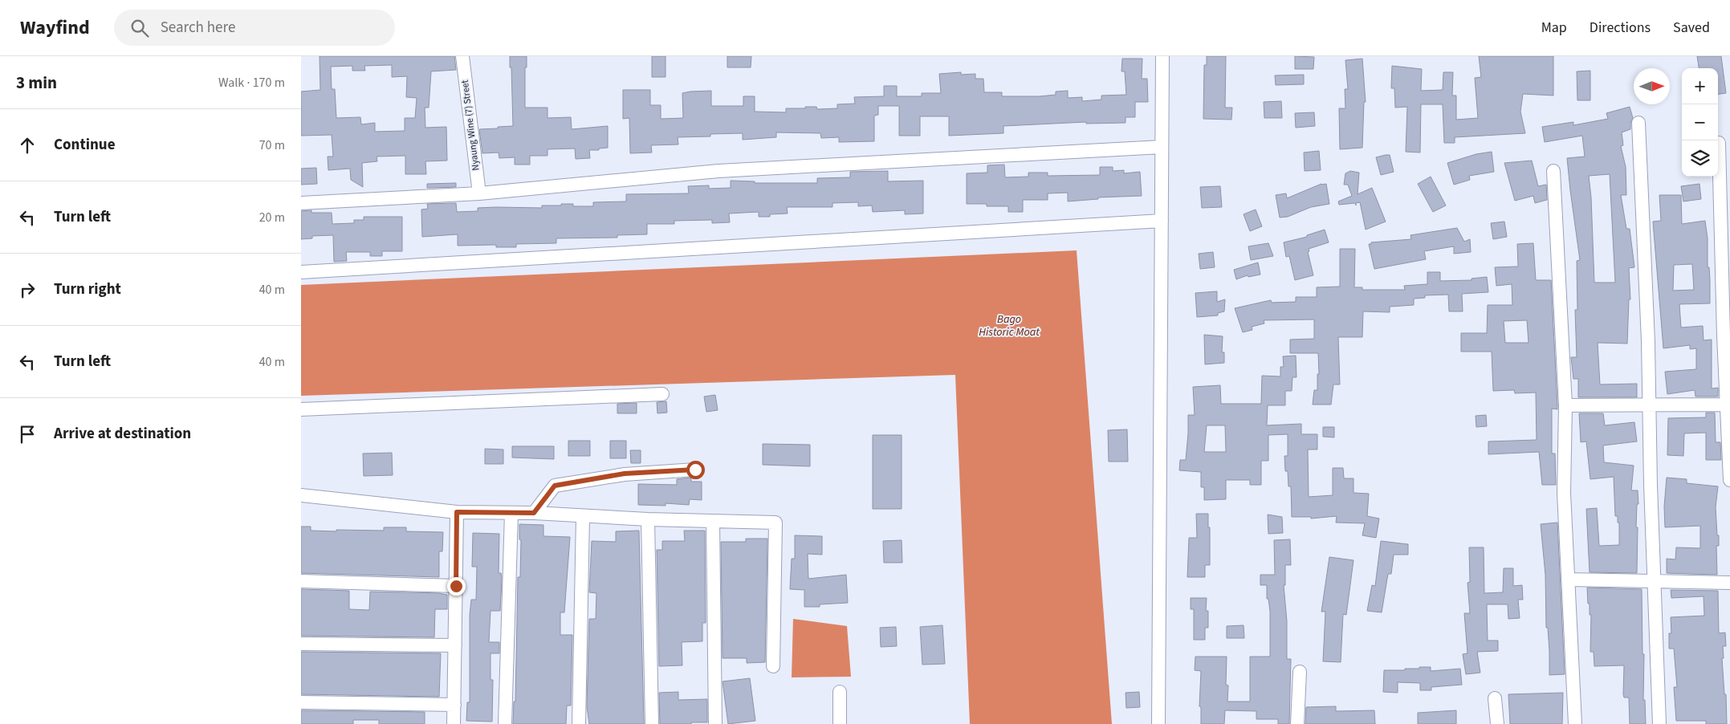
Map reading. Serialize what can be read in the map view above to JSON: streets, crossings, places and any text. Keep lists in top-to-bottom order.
{
  "streets": {
    "street": ["Nyaung Wine (7) Street"]
  },
  "water": ["Bago Historic Moat"],
  "north": "right",
  "page": {
    "header": "Wayfind",
    "search": "Search here",
    "nav": ["Map", "Directions", "Saved"],
    "heading": ["3 min", "Walk · 170 m"],
    "map_buttons": ["+", "−"],
    "list": [
      ["Continue", "70 m"],
      ["Turn left", "20 m"],
      ["Turn right", "40 m"],
      ["Turn left", "40 m"],
      "Arrive at destination"
    ]
  }
}
